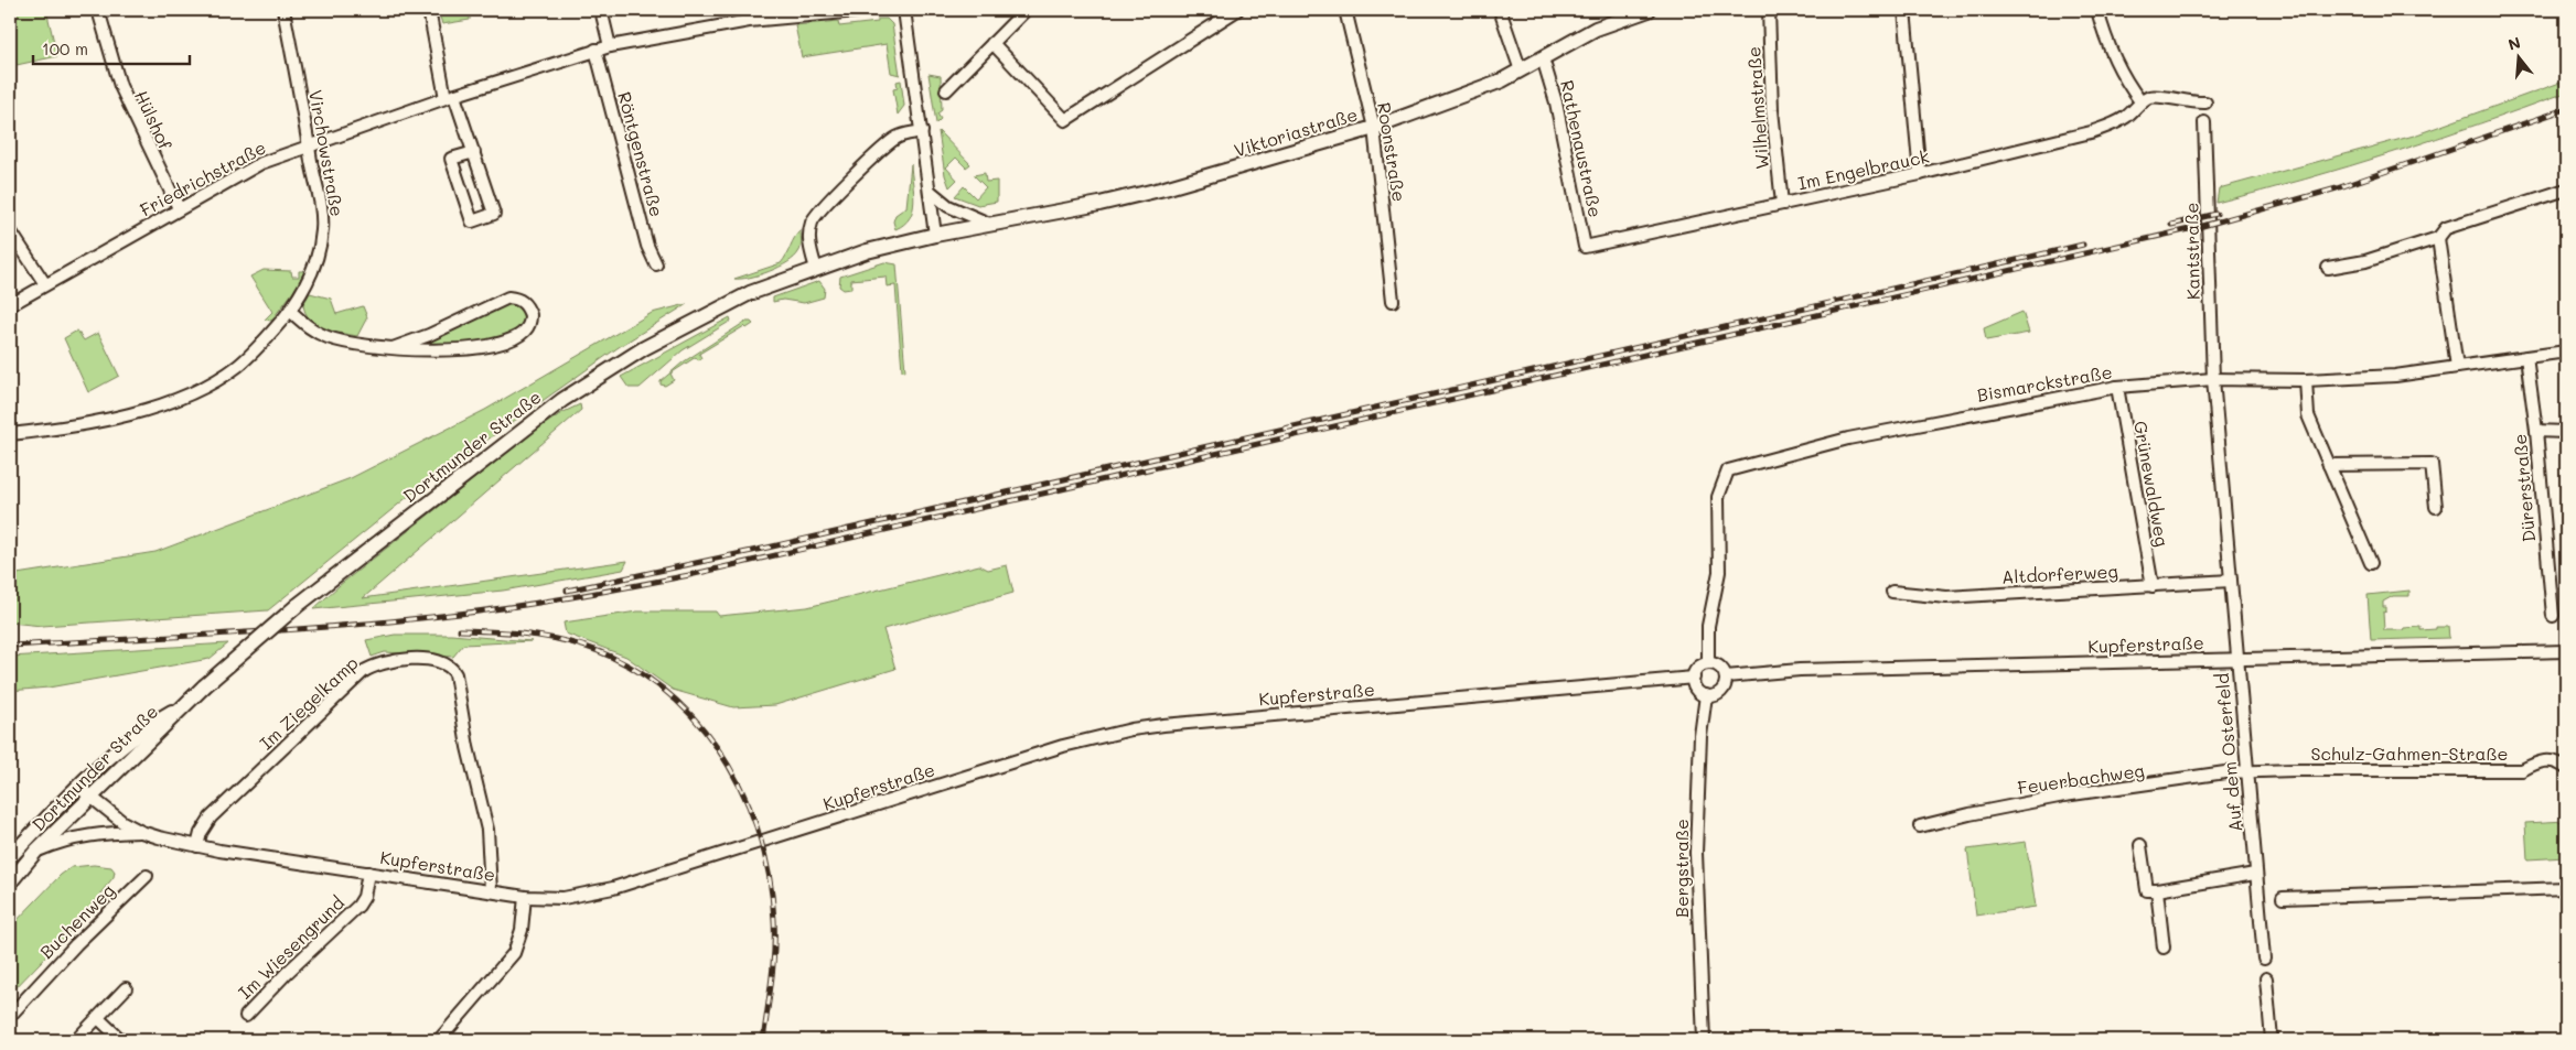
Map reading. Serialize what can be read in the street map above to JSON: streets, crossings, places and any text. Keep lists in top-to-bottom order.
{
  "streets": {
    "main road": ["Viktoriastraße", "Dortmunder Straße"],
    "street": [
      "Wilhelmstraße",
      "Hülshof",
      "Rathenaustraße",
      "Roonstraße",
      "Virchowstraße",
      "Röntgenstraße",
      "Im Engelbrauck",
      "Friedrichstraße",
      "Kantstraße",
      "Bismarckstraße",
      "Grünewaldweg",
      "Dürerstraße",
      "Altdorferweg",
      "Kupferstraße",
      "Im Ziegelkamp",
      "Auf dem Osterfeld",
      "Schulz-Gahmen-Straße",
      "Feuerbachweg",
      "Bergstraße",
      "Buchenweg",
      "Im Wiesengrund"
    ]
  },
  "crossings": [
    ["Wilhelmstraße", "Im Engelbrauck"],
    ["Hülshof", "Friedrichstraße"],
    ["Viktoriastraße", "Rathenaustraße"],
    ["Viktoriastraße", "Roonstraße"],
    ["Viktoriastraße", "Dortmunder Straße"],
    ["Rathenaustraße", "Im Engelbrauck"],
    ["Virchowstraße", "Friedrichstraße"],
    ["Röntgenstraße", "Friedrichstraße"],
    ["Kantstraße", "Bismarckstraße"],
    ["Kantstraße", "Auf dem Osterfeld"],
    ["Bismarckstraße", "Grünewaldweg"],
    ["Bismarckstraße", "Dürerstraße"],
    ["Bismarckstraße", "Kupferstraße"],
    ["Bismarckstraße", "Auf dem Osterfeld"],
    ["Bismarckstraße", "Bergstraße"],
    ["Dortmunder Straße", "Kupferstraße"],
    ["Grünewaldweg", "Altdorferweg"],
    ["Altdorferweg", "Auf dem Osterfeld"],
    ["Kupferstraße", "Im Ziegelkamp"],
    ["Kupferstraße", "Auf dem Osterfeld"],
    ["Kupferstraße", "Bergstraße"],
    ["Kupferstraße", "Im Wiesengrund"],
    ["Auf dem Osterfeld", "Schulz-Gahmen-Straße"],
    ["Auf dem Osterfeld", "Feuerbachweg"],
    ["Schulz-Gahmen-Straße", "Feuerbachweg"]
  ],
  "scale_bar": "100 m",
  "north": "top"
}
